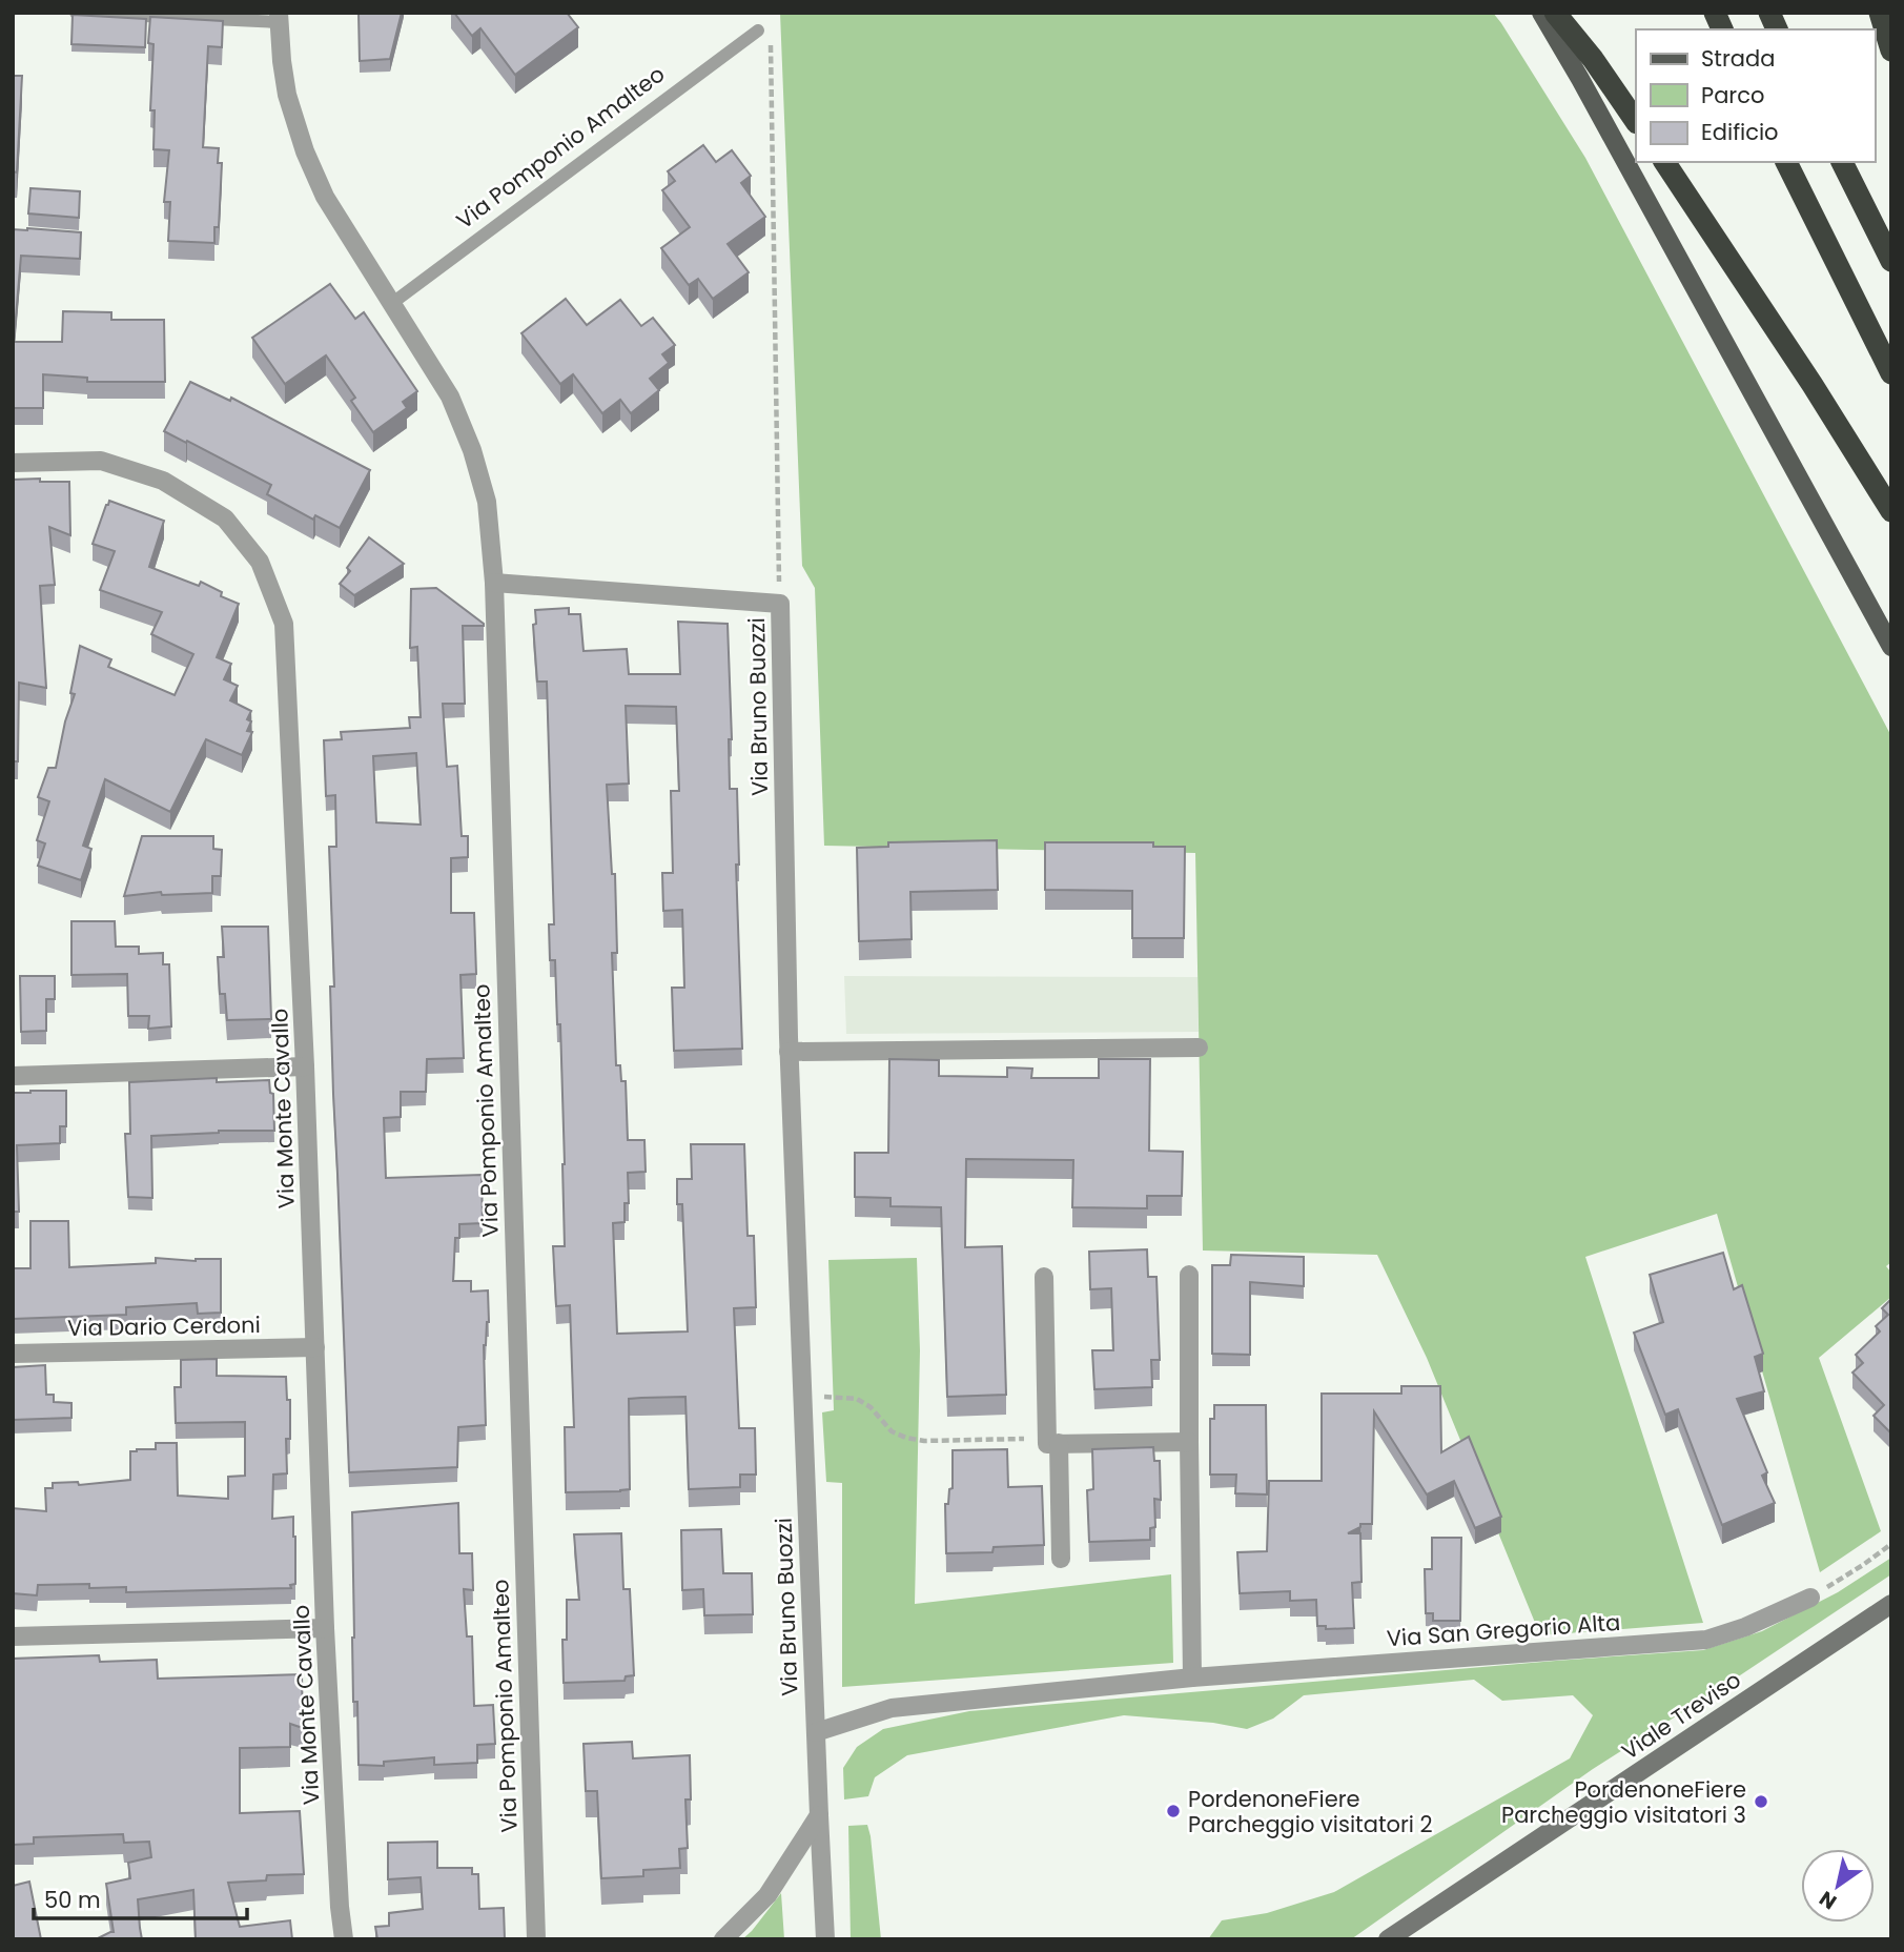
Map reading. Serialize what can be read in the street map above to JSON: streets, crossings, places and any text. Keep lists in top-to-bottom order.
{
  "streets": {
    "main road": ["Viale Treviso"],
    "street": [
      "Via Pomponio Amalteo",
      "Via Bruno Buozzi",
      "Via Monte Cavallo",
      "Via Dario Cerdoni",
      "Via San Gregorio Alta"
    ]
  },
  "crossings": [
    ["Via Pomponio Amalteo", "Via Bruno Buozzi"],
    ["Via Bruno Buozzi", "Via San Gregorio Alta"],
    ["Via Monte Cavallo", "Via Dario Cerdoni"]
  ],
  "places": ["PordenoneFiere Parcheggio visitatori 3", "PordenoneFiere Parcheggio visitatori 2"],
  "legend": ["Strada", "Parco", "Edificio"],
  "scale_bar": "50 m",
  "north": "bottom left"
}
